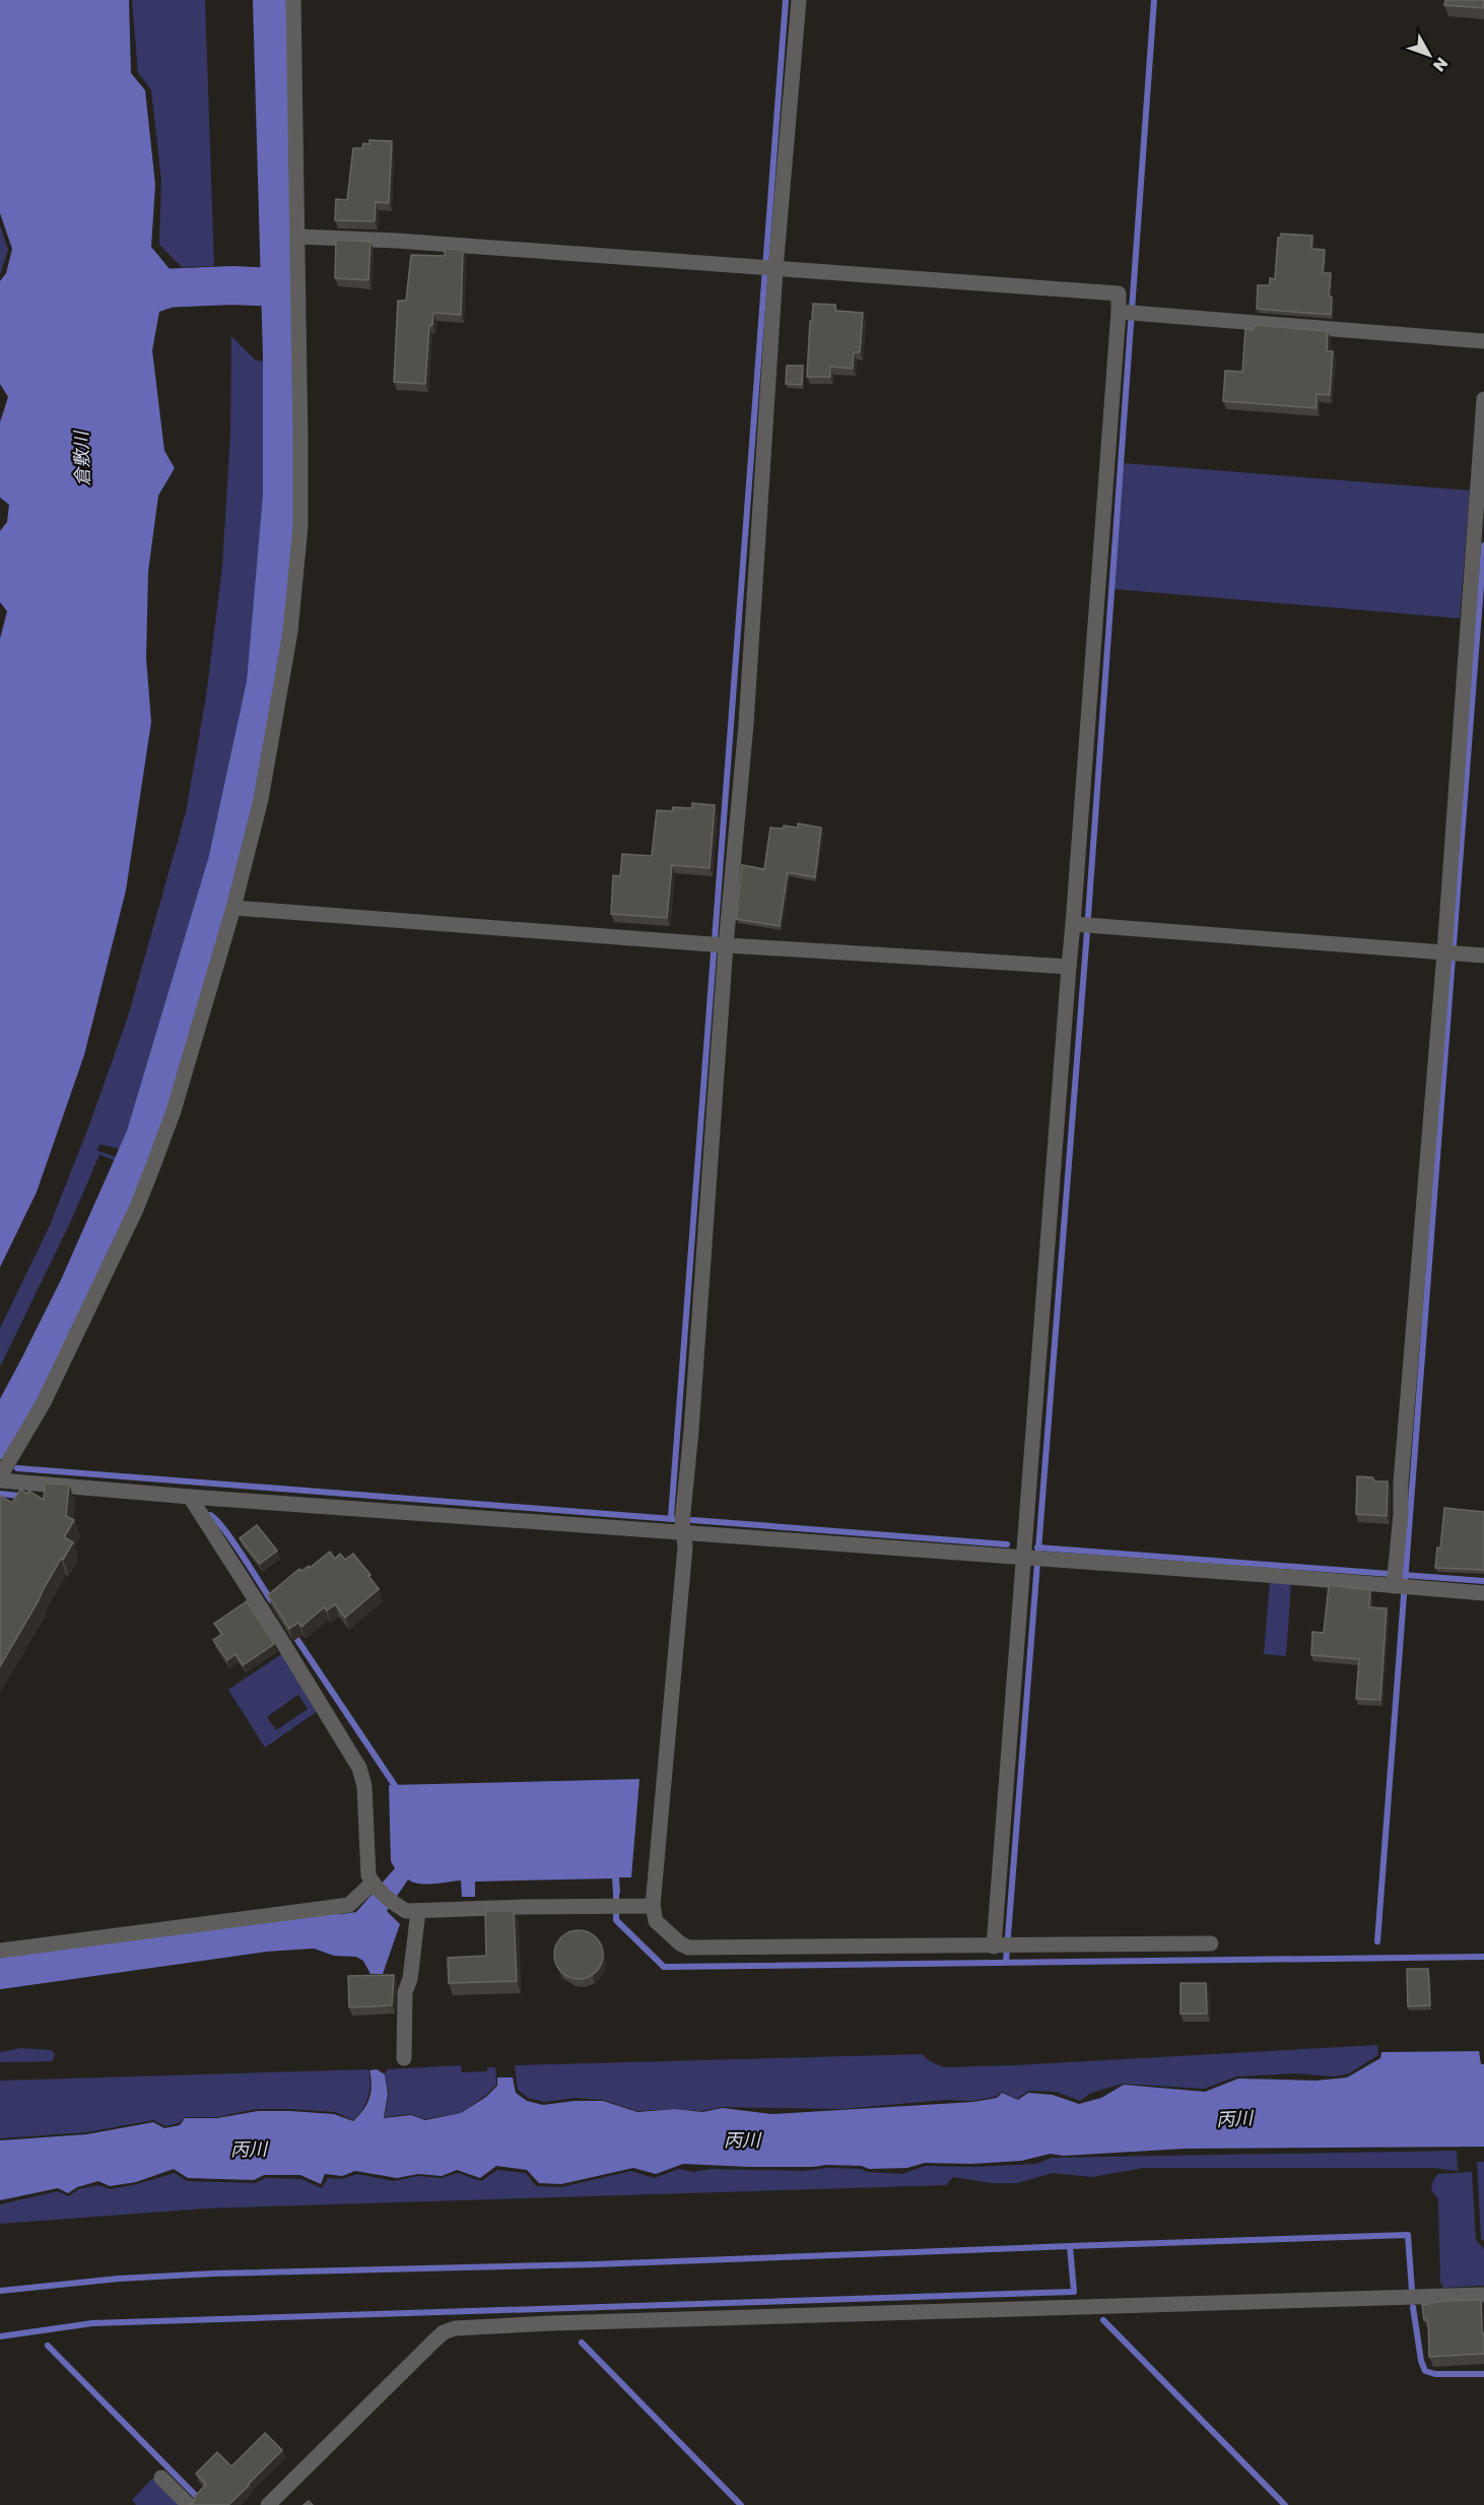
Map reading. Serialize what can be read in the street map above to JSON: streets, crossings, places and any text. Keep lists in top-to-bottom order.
{
  "water": ["倉敷川", "丙川"],
  "north": "bottom right"
}
